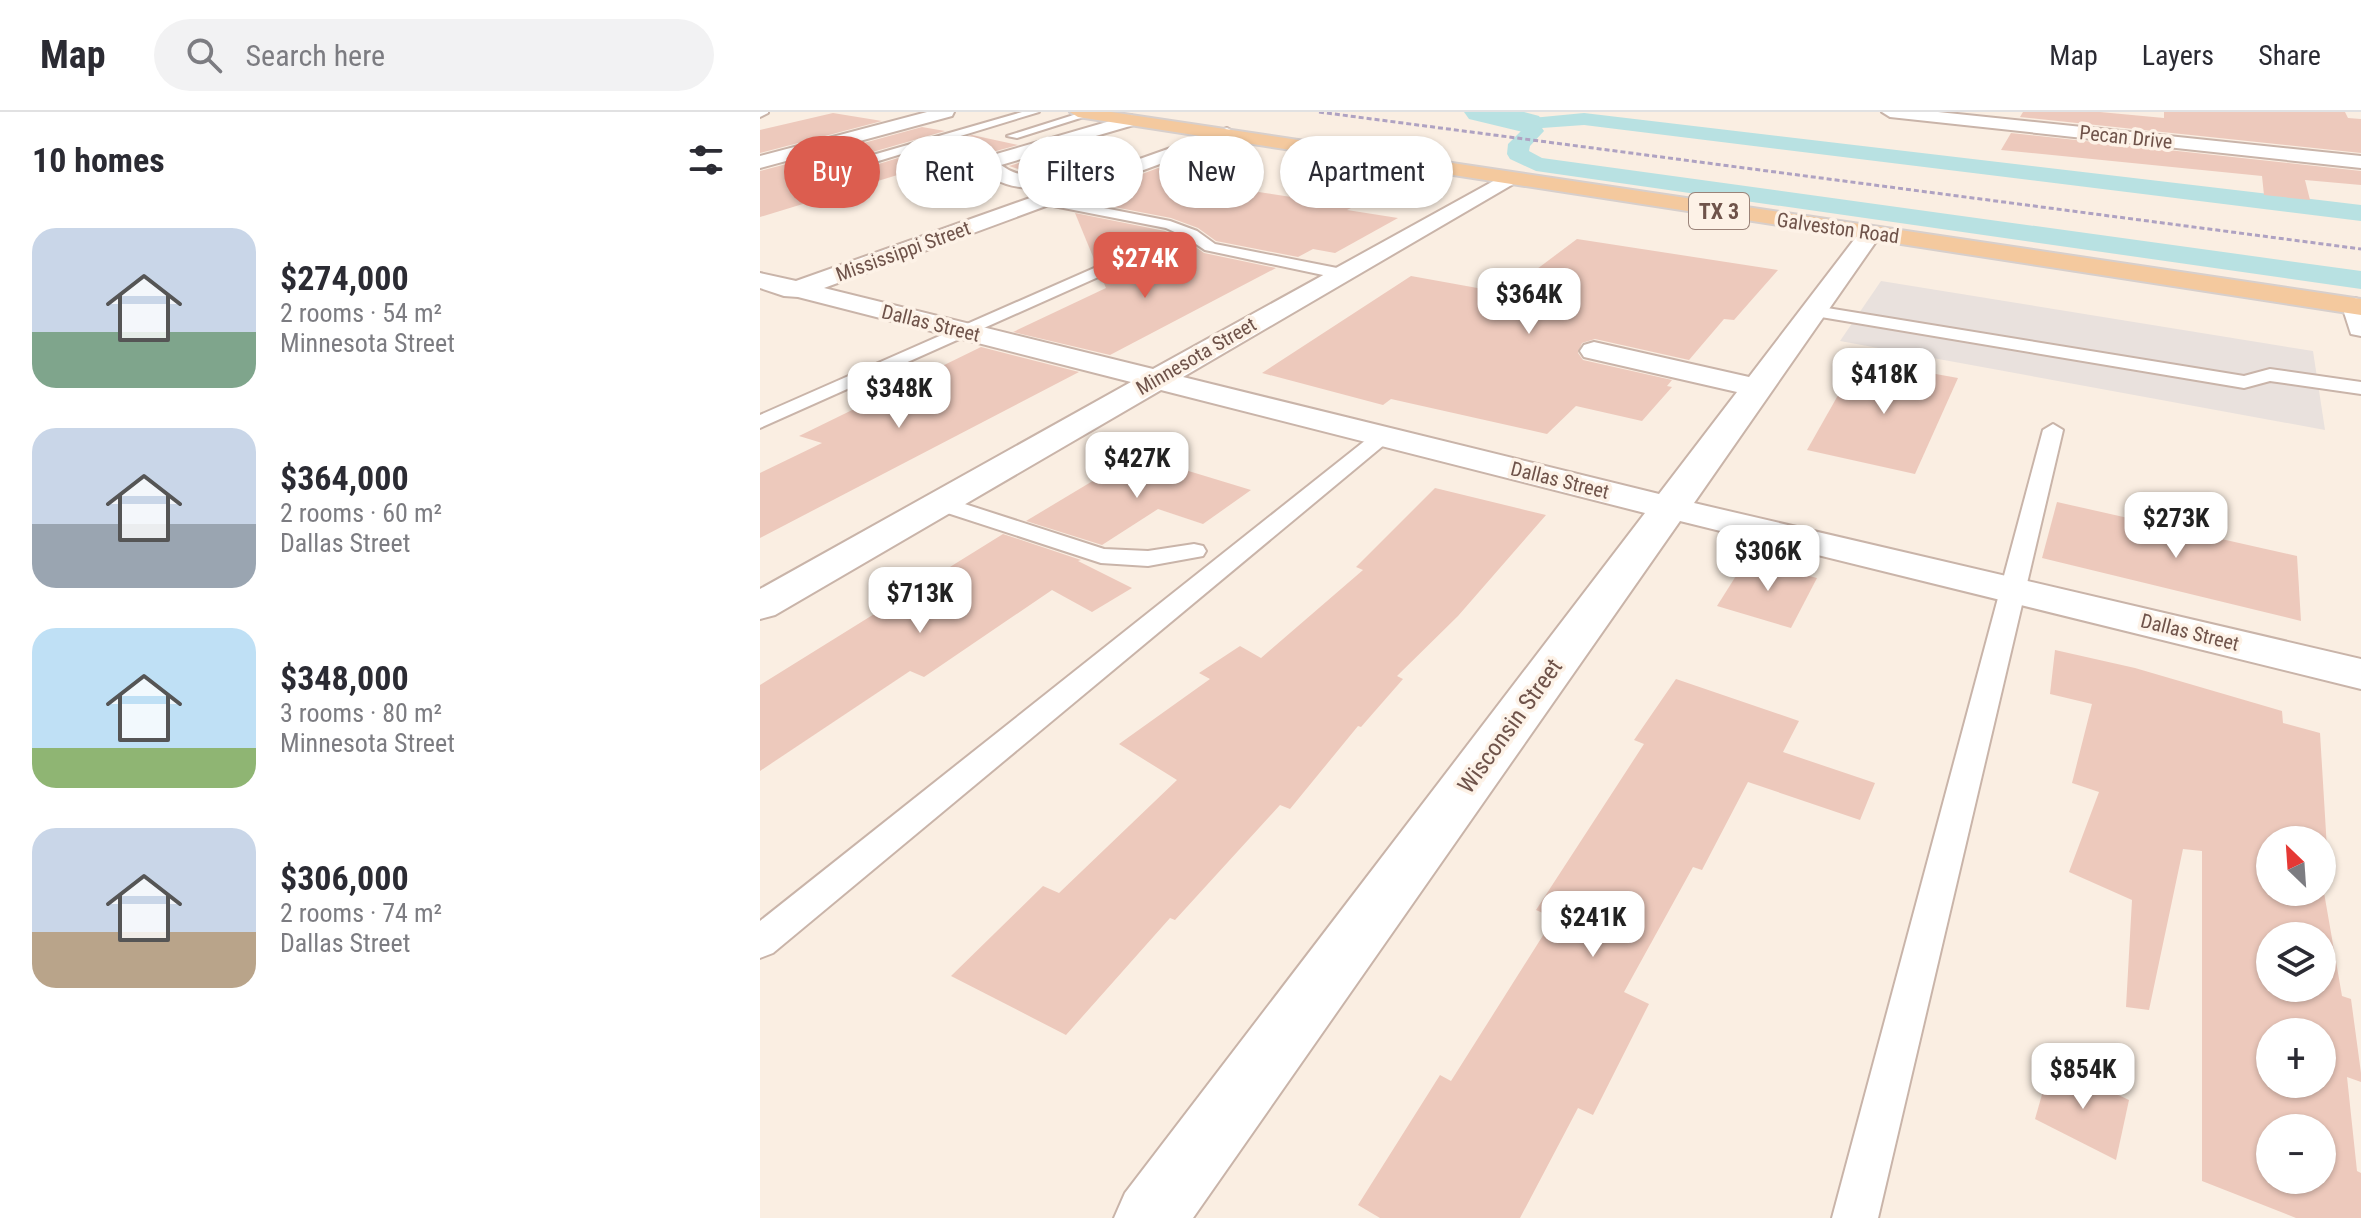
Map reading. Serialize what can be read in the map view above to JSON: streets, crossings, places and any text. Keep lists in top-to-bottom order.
{
  "streets": {
    "main road": ["TX 3", "Galveston Road"],
    "street": [
      "Pecan Drive",
      "Mississippi Street",
      "Dallas Street",
      "Minnesota Street",
      "Wisconsin Street"
    ]
  },
  "crossings": [
    ["Galveston Road", "Mississippi Street"],
    ["Galveston Road", "Minnesota Street"],
    ["Galveston Road", "Wisconsin Street"],
    ["Mississippi Street", "Dallas Street"],
    ["Dallas Street", "Minnesota Street"],
    ["Dallas Street", "Wisconsin Street"]
  ],
  "north": "top left",
  "page": {
    "header": "Map",
    "search": "Search here",
    "nav": ["Map", "Layers", "Share"],
    "heading": "10 homes",
    "chip": [
      "Buy",
      "Rent",
      "Filters",
      "New",
      "Apartment"
    ],
    "list": [
      {
        "name": "$274,000",
        "note": "2 rooms · 54 m² · Minnesota Street"
      },
      {
        "name": "$364,000",
        "note": "2 rooms · 60 m² · Dallas Street"
      },
      {
        "name": "$348,000",
        "note": "3 rooms · 80 m² · Minnesota Street"
      },
      {
        "name": "$306,000",
        "note": "2 rooms · 74 m² · Dallas Street"
      }
    ],
    "price": [
      "$274K",
      "$364K",
      "$418K",
      "$348K",
      "$427K",
      "$273K",
      "$306K",
      "$713K",
      "$241K",
      "$854K"
    ],
    "map_buttons": ["+", "−"]
  }
}
